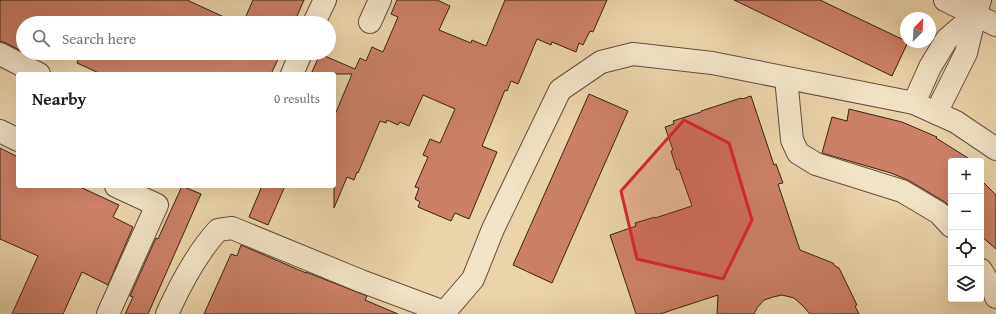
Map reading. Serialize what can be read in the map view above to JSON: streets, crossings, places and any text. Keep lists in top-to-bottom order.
{
  "north": "top right",
  "page": {
    "search": "Search here",
    "heading": ["Nearby", "0 results"],
    "map_buttons": ["+", "−"]
  }
}
